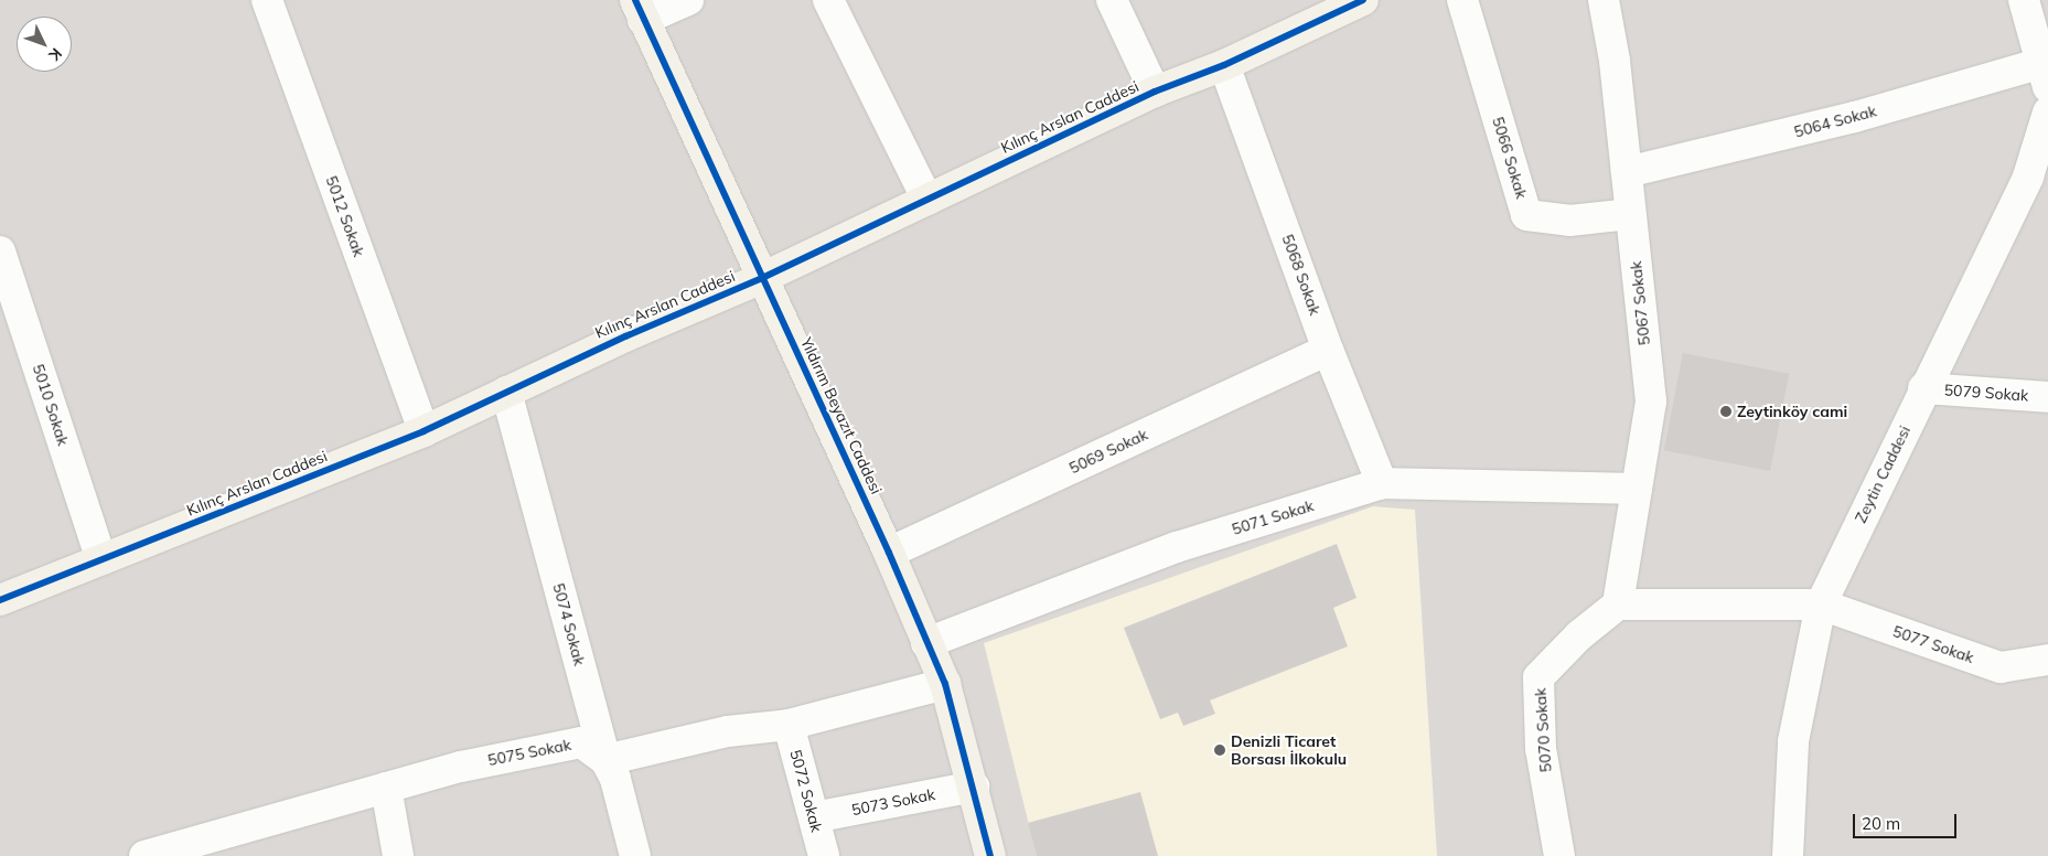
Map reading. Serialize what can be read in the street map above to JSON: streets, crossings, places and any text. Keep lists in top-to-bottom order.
{
  "streets": {
    "street": [
      "Kılınç Arslan Caddesi",
      "5064 Sokak",
      "5066 Sokak",
      "5012 Sokak",
      "5068 Sokak",
      "5067 Sokak",
      "5079 Sokak",
      "5010 Sokak",
      "Yıldırım Beyazıt Caddesi",
      "5069 Sokak",
      "Zeytin Caddesi",
      "5071 Sokak",
      "5074 Sokak",
      "5077 Sokak",
      "5070 Sokak",
      "5075 Sokak",
      "5072 Sokak",
      "5073 Sokak"
    ]
  },
  "crossings": [
    ["Kılınç Arslan Caddesi", "5012 Sokak"],
    ["Kılınç Arslan Caddesi", "5068 Sokak"],
    ["Kılınç Arslan Caddesi", "5010 Sokak"],
    ["Kılınç Arslan Caddesi", "Yıldırım Beyazıt Caddesi"],
    ["Kılınç Arslan Caddesi", "5074 Sokak"],
    ["5064 Sokak", "5067 Sokak"],
    ["5066 Sokak", "5067 Sokak"],
    ["5068 Sokak", "5069 Sokak"],
    ["5068 Sokak", "5071 Sokak"],
    ["5067 Sokak", "5071 Sokak"],
    ["5067 Sokak", "5077 Sokak"],
    ["5067 Sokak", "5070 Sokak"],
    ["5079 Sokak", "Zeytin Caddesi"],
    ["Yıldırım Beyazıt Caddesi", "5069 Sokak"],
    ["Yıldırım Beyazıt Caddesi", "5071 Sokak"],
    ["Yıldırım Beyazıt Caddesi", "5073 Sokak"],
    ["Zeytin Caddesi", "5077 Sokak"],
    ["5074 Sokak", "5075 Sokak"],
    ["5077 Sokak", "5070 Sokak"],
    ["5072 Sokak", "5073 Sokak"]
  ],
  "places": ["Zeytinköy cami", "Denizli Ticaret Borsası İlkokulu"],
  "scale_bar": "20 m",
  "north": "bottom right"
}
